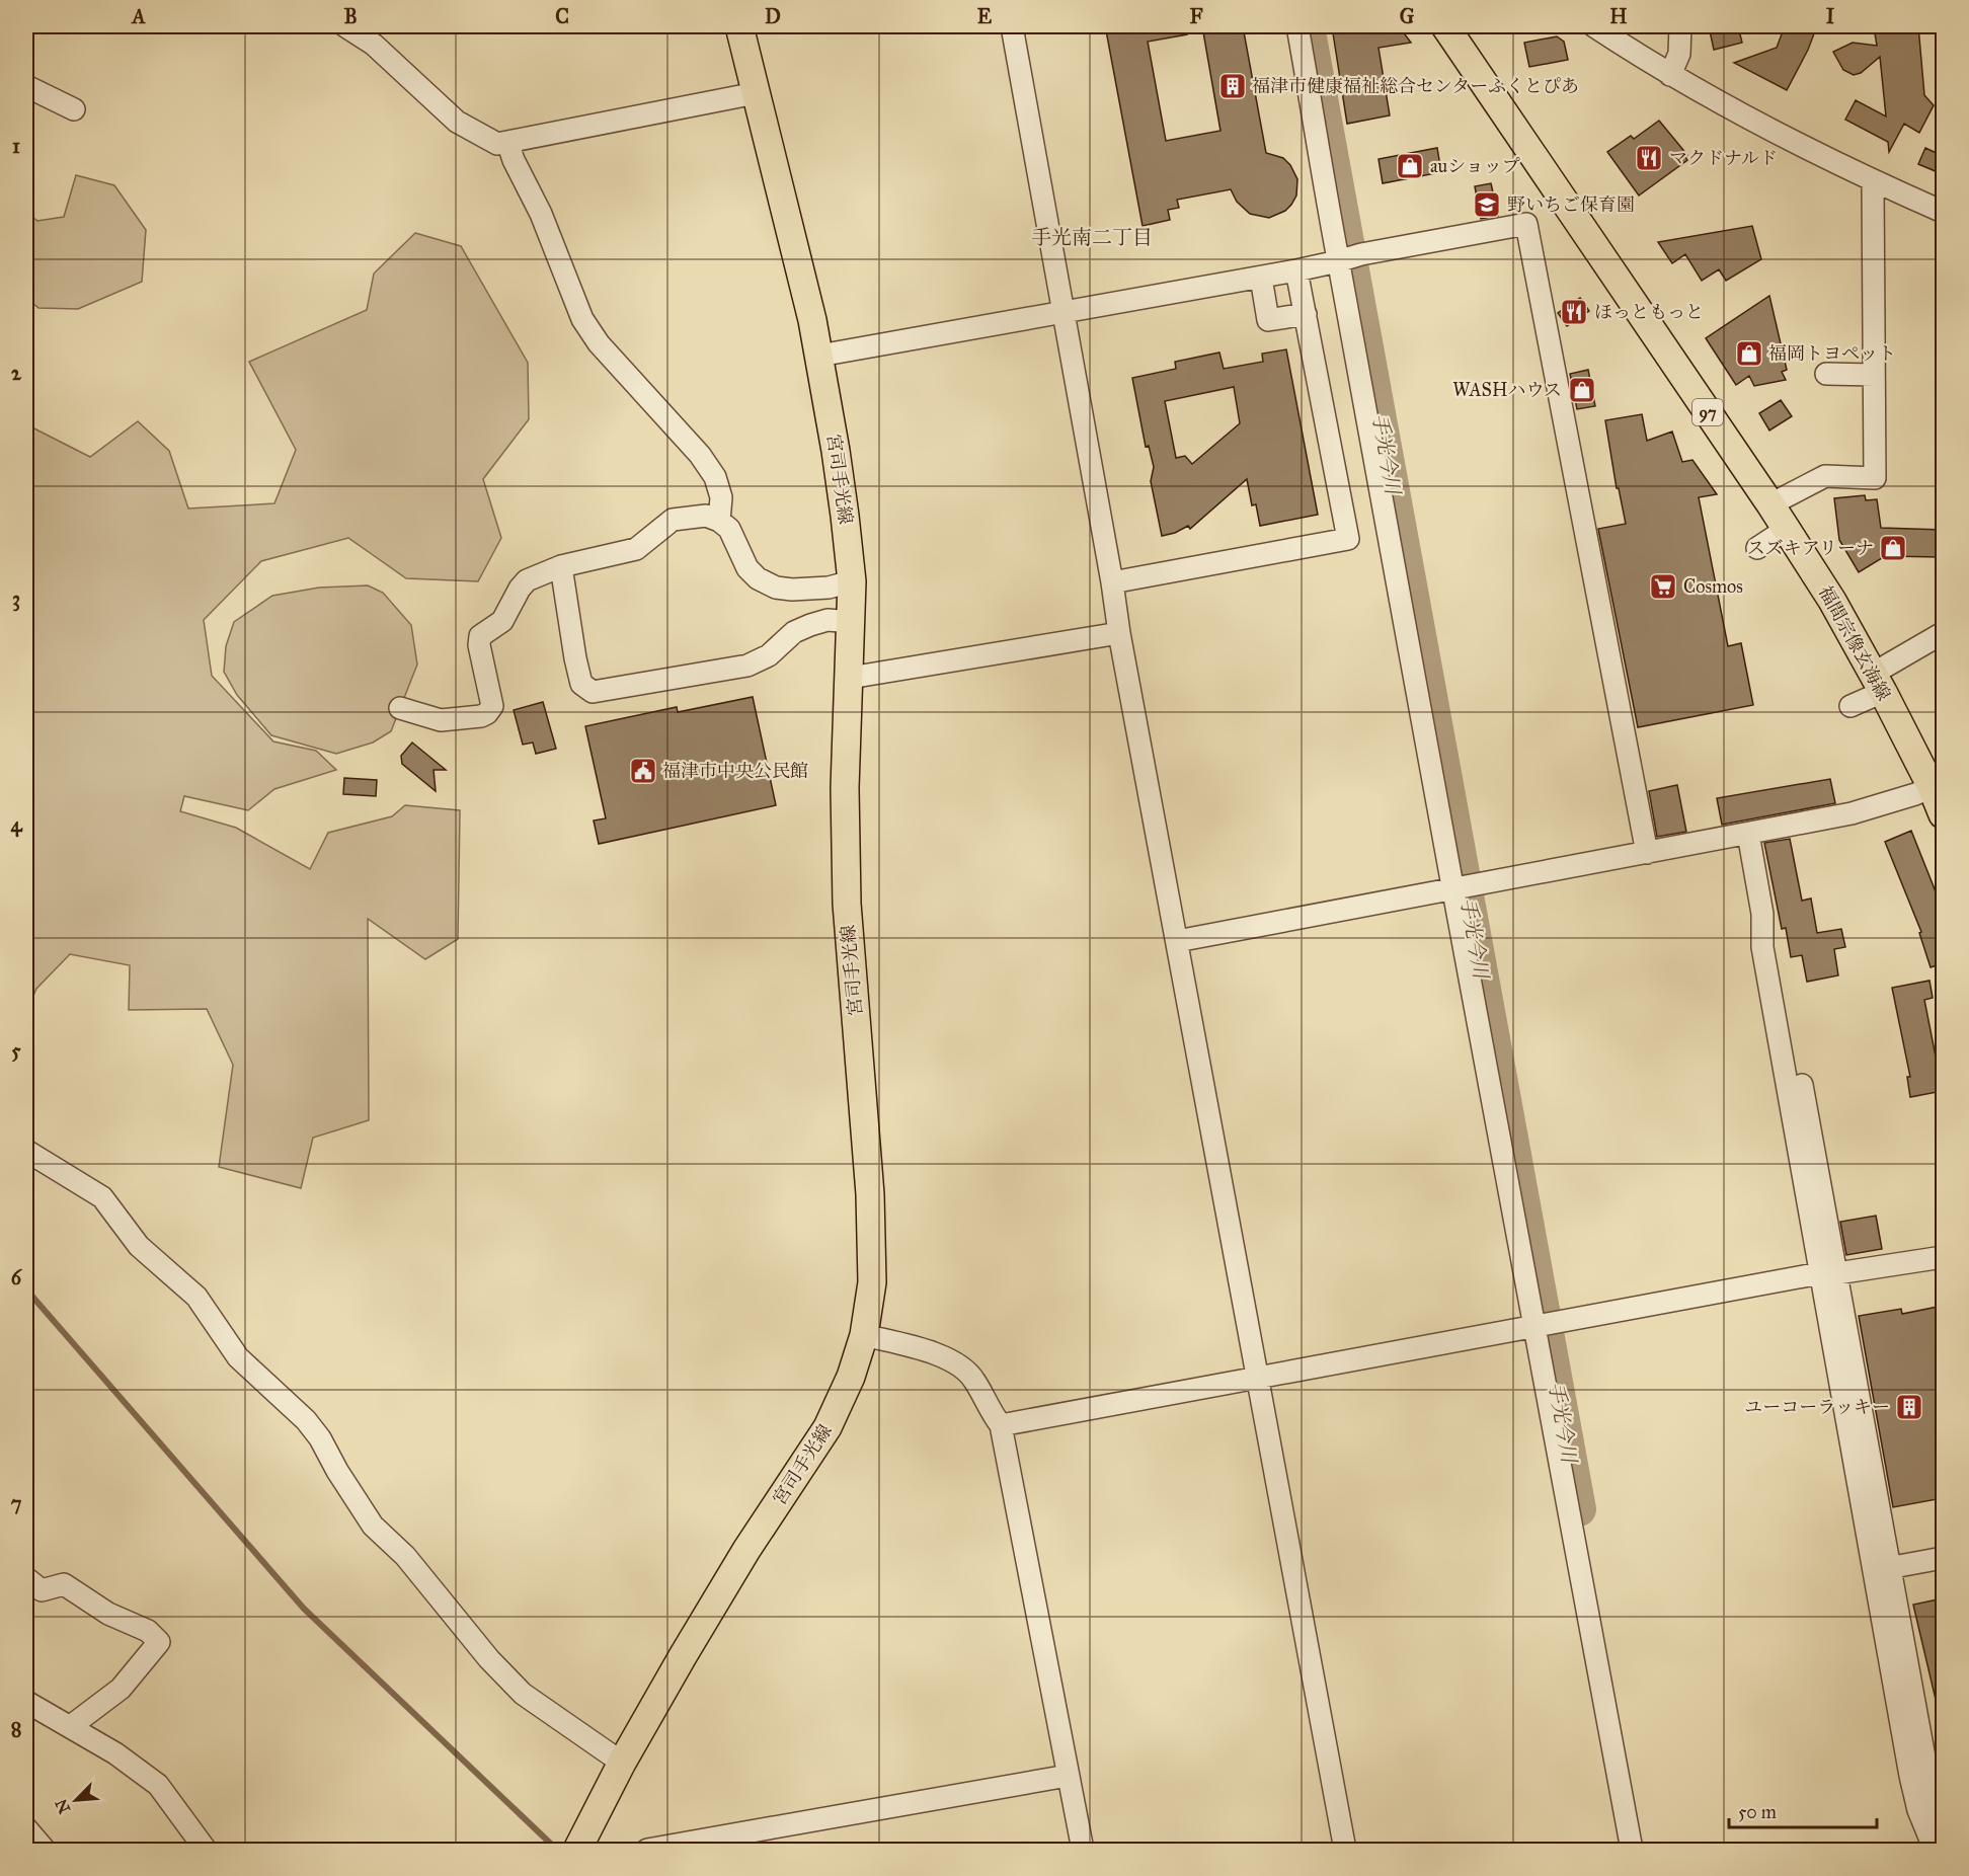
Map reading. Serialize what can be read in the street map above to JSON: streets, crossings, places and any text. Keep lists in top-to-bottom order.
{
  "streets": {
    "main road": ["97", "宮司手光線", "福間宗像玄海線"]
  },
  "districts": ["手光南二丁目"],
  "water": ["手光今川"],
  "places": {
    "building": ["福津市健康福祉総合センターふくとぴあ", "ユーコーラッキー"],
    "restaurant": ["マクドナルド", "ほっともっと"],
    "shop": [
      "auショップ",
      "福岡トヨペット",
      "WASHハウス",
      "スズキアリーナ"
    ],
    "school or university": ["野いちご保育園"],
    "supermarket": ["Cosmos"],
    "public building": ["福津市中央公民館"]
  },
  "scale_bar": "50 m",
  "north": "bottom left",
  "grid": {
    "columns": [
      "A",
      "B",
      "C",
      "D",
      "E",
      "F",
      "G",
      "H",
      "I"
    ],
    "rows": [
      "1",
      "2",
      "3",
      "4",
      "5",
      "6",
      "7",
      "8"
    ]
  }
}
